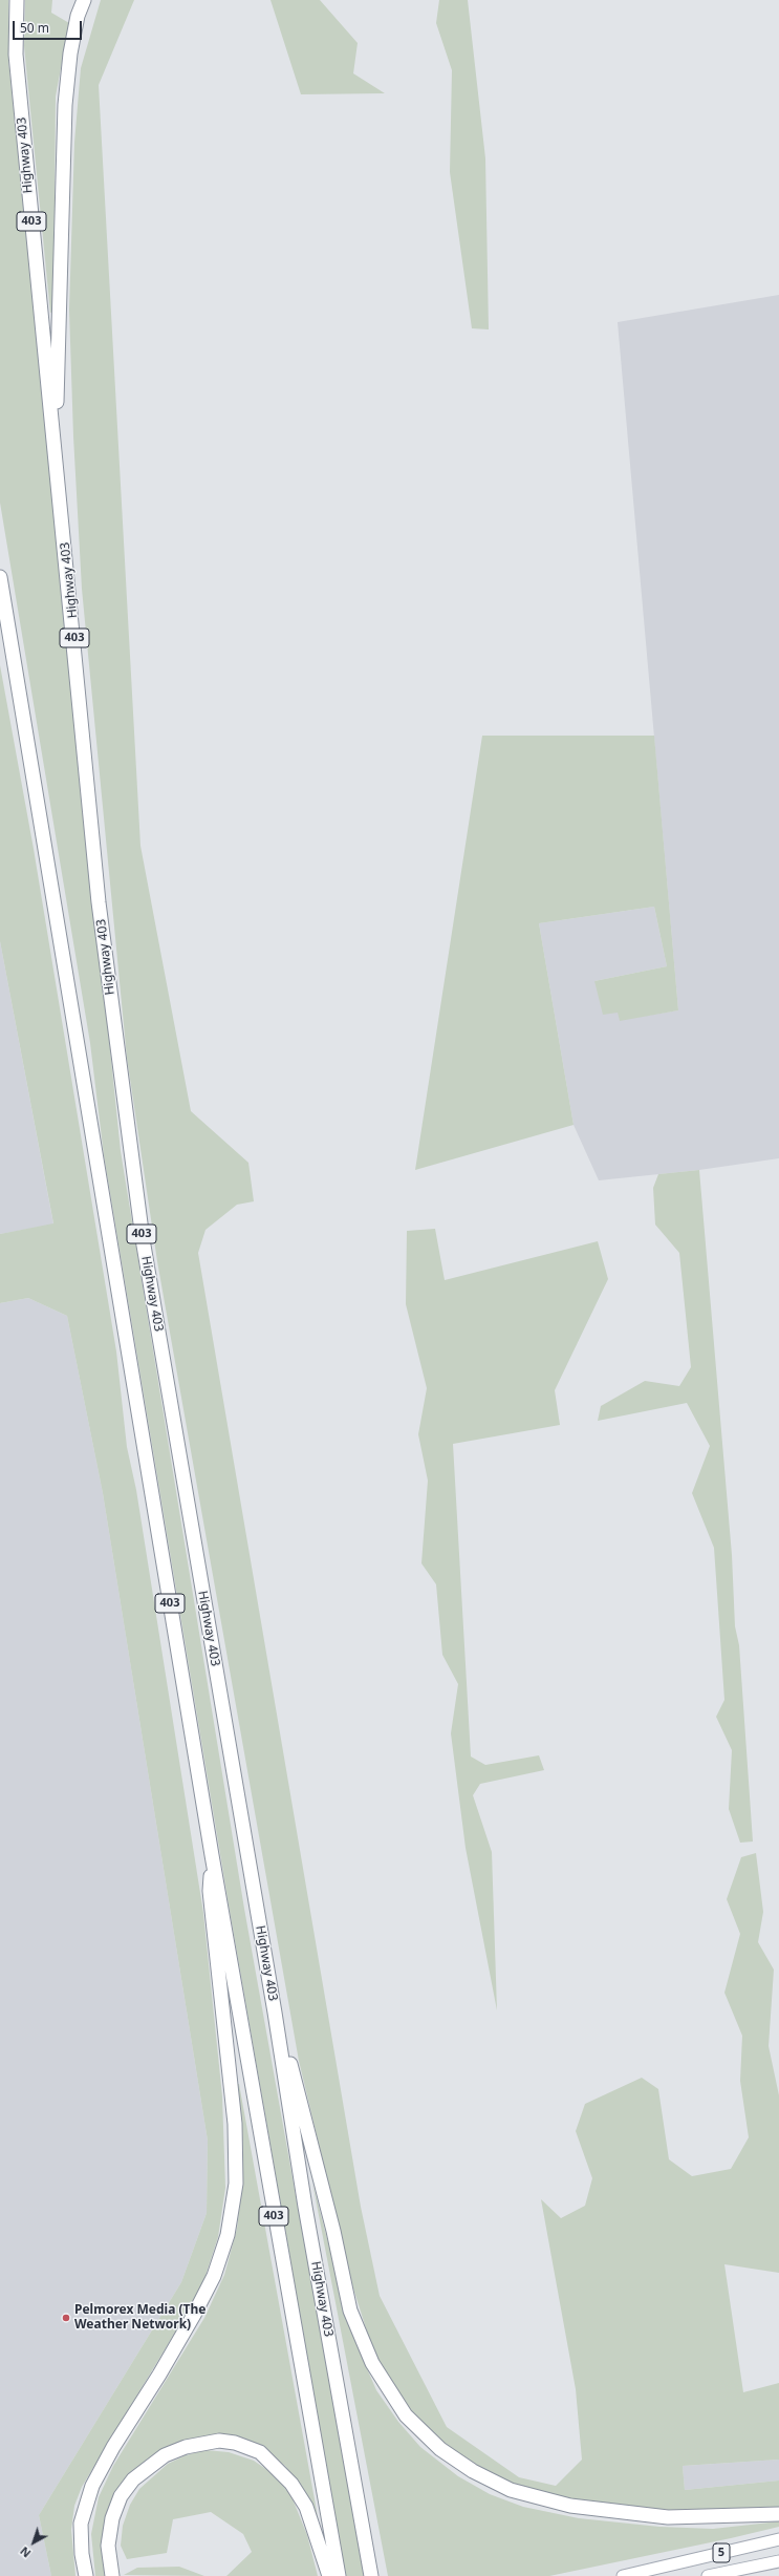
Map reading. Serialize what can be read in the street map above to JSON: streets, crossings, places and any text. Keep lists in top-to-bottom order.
{
  "streets": {
    "highway": ["Highway 403", "403"],
    "main road": ["5"]
  },
  "places": ["Pelmorex Media (The Weather Network)"],
  "scale_bar": "50 m",
  "north": "bottom left"
}
